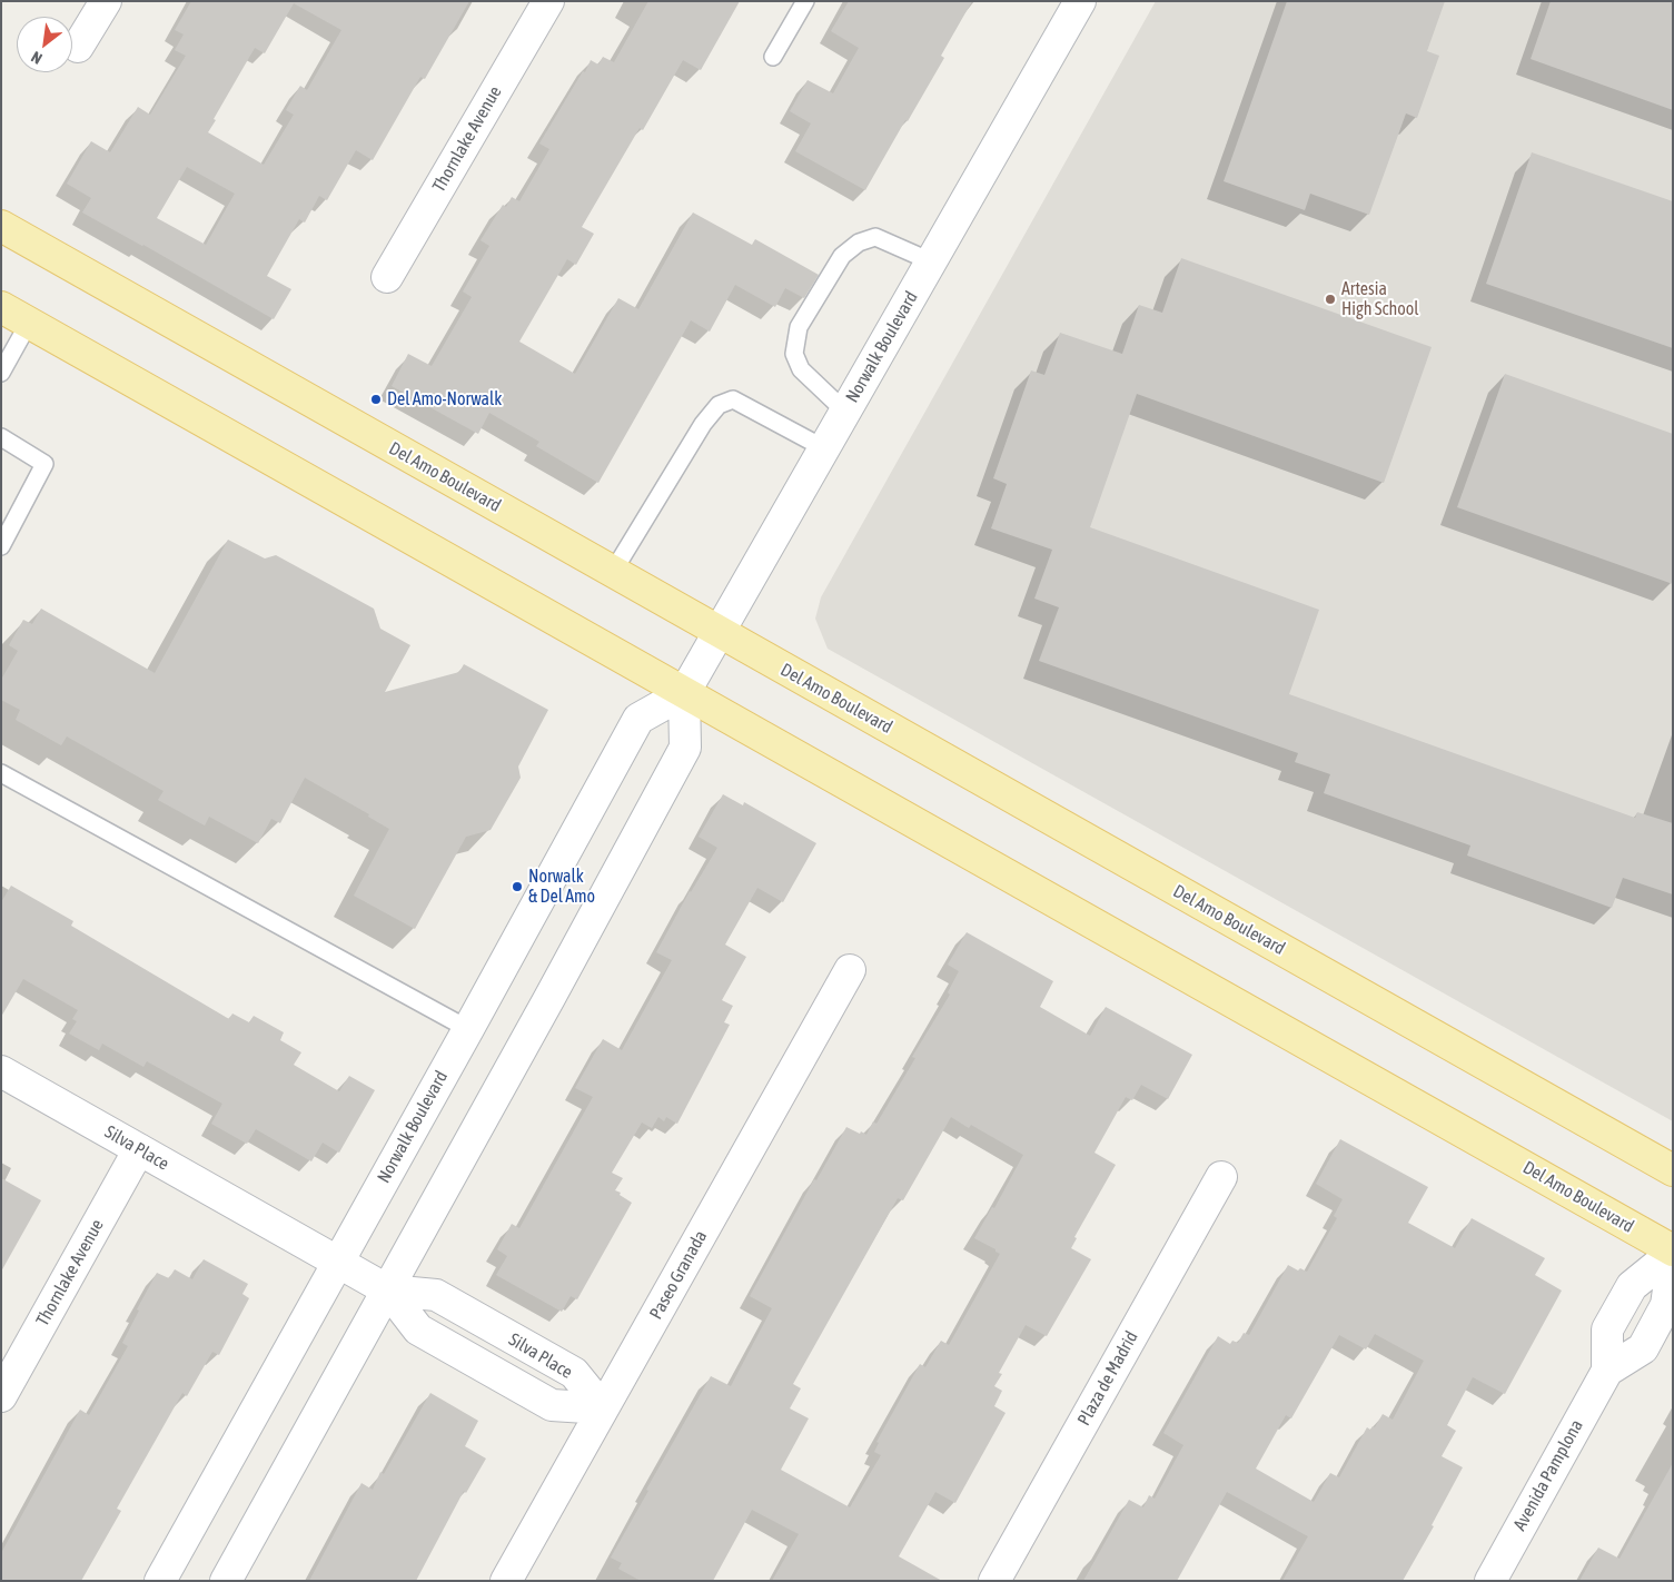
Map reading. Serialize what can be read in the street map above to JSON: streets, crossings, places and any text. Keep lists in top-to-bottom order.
{
  "streets": {
    "main road": ["Del Amo Boulevard"],
    "street": [
      "Thornlake Avenue",
      "Norwalk Boulevard",
      "Silva Place",
      "Paseo Granada",
      "Plaza de Madrid",
      "Avenida Pamplona"
    ]
  },
  "crossings": [
    ["Thornlake Avenue", "Silva Place"],
    ["Norwalk Boulevard", "Del Amo Boulevard"],
    ["Norwalk Boulevard", "Silva Place"],
    ["Del Amo Boulevard", "Avenida Pamplona"],
    ["Silva Place", "Paseo Granada"]
  ],
  "places": ["Artesia High School", "Del Amo-Norwalk", "Norwalk & Del Amo"],
  "north": "bottom left"
}
